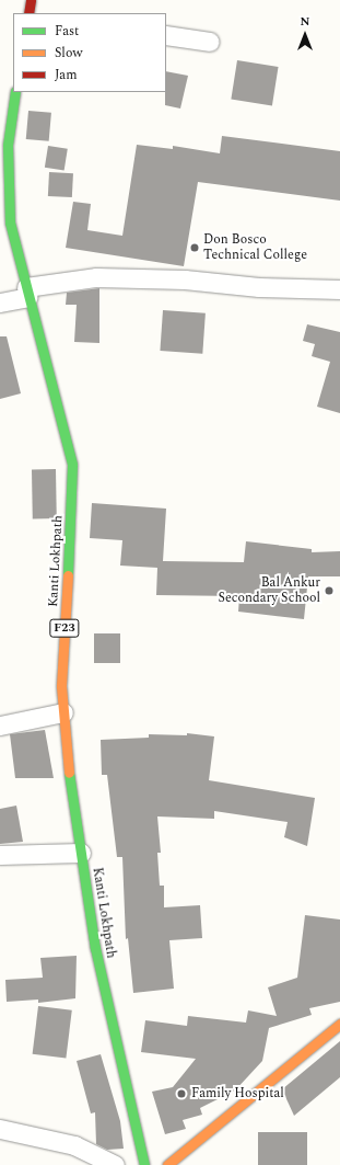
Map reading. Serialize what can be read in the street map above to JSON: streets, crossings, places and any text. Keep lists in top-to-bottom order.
{
  "streets": {
    "main road": ["Kanti Lokhpath", "F23"]
  },
  "places": ["Don Bosco Technical College", "Bal Ankur Secondary School", "Family Hospital"],
  "legend": ["Fast", "Slow", "Jam"],
  "north": "top"
}
